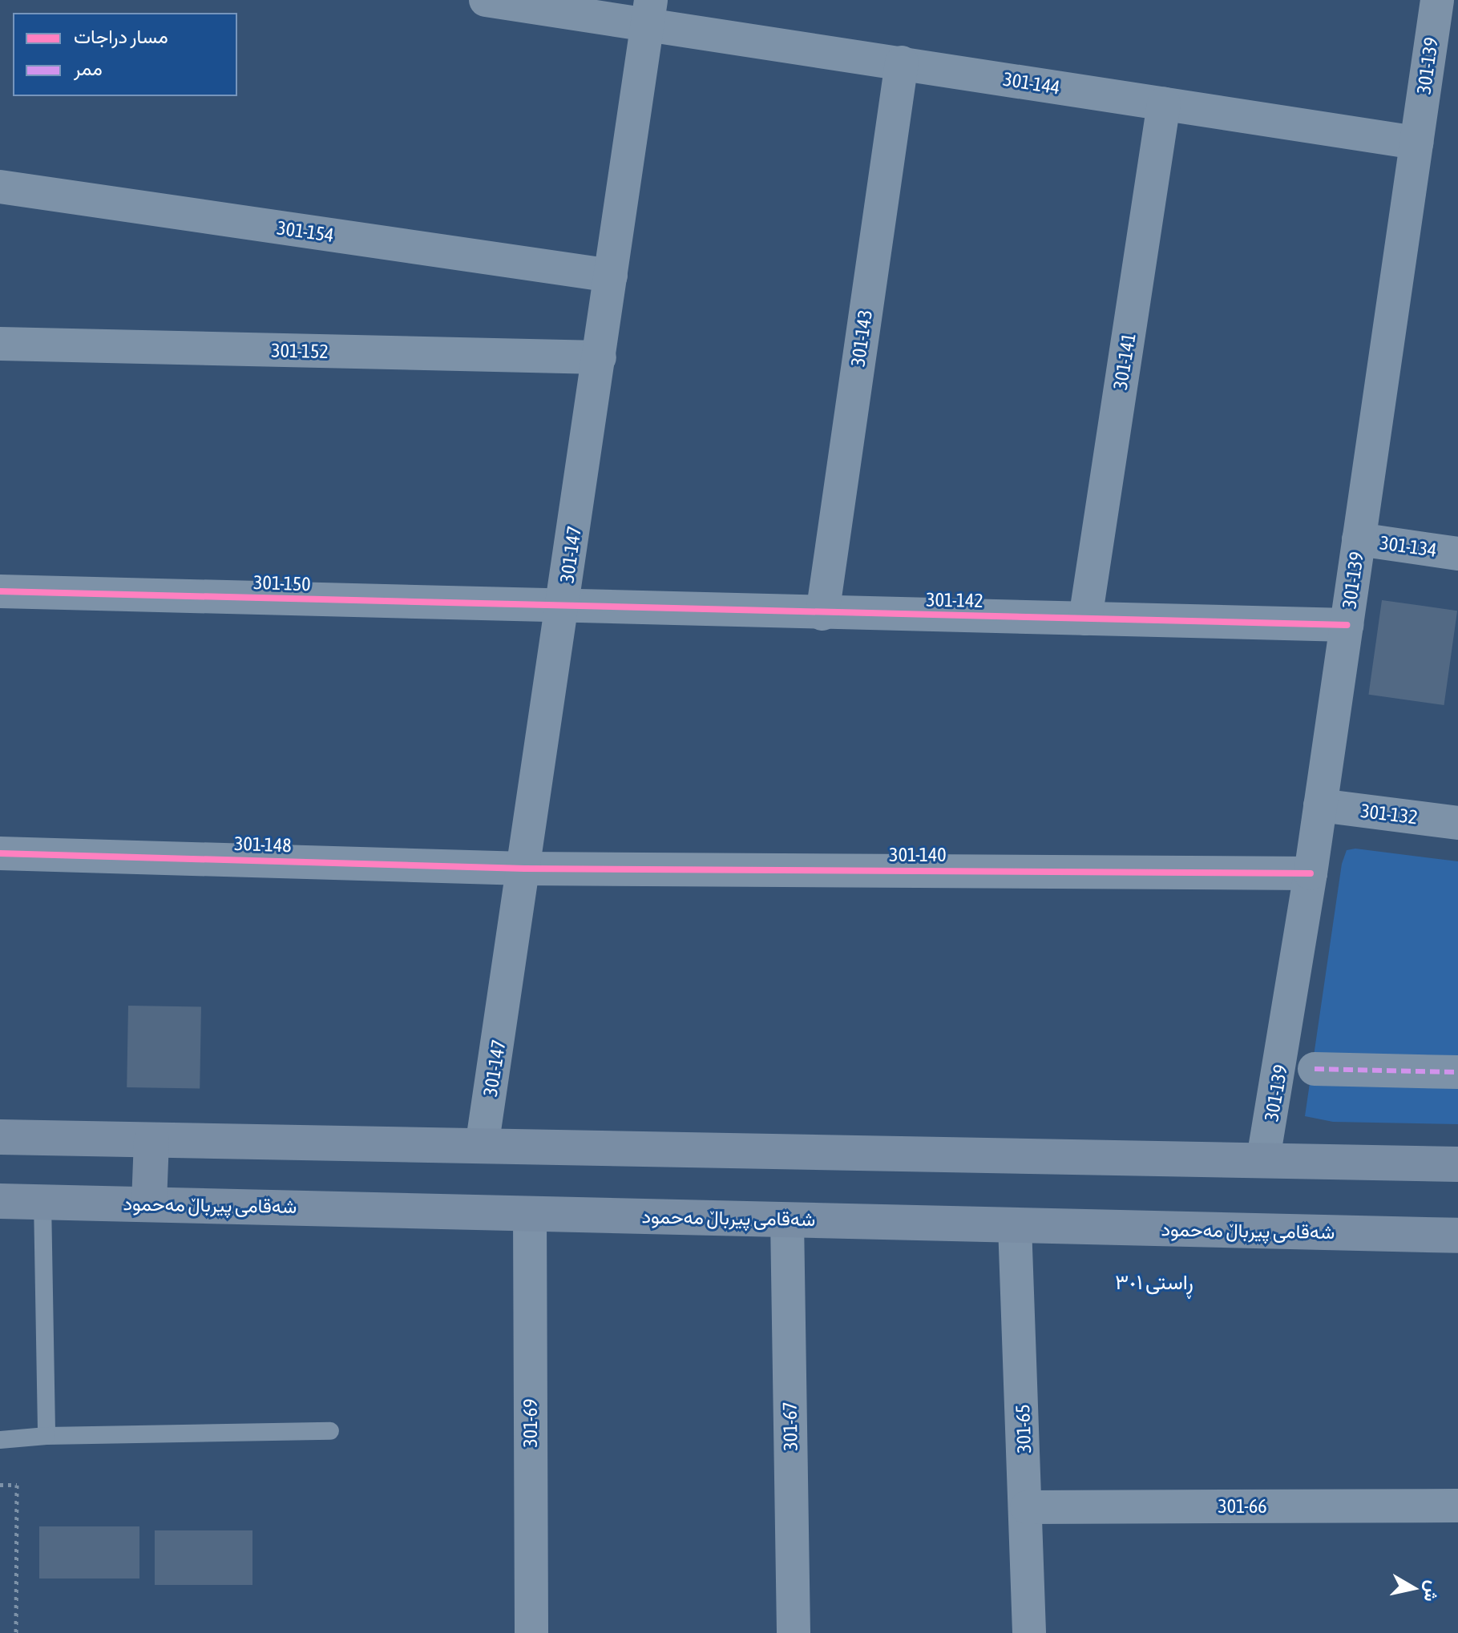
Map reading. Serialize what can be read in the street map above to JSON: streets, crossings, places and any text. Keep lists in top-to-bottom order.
{
  "streets": {
    "main road": ["شەقامی پیرباڵ مەحمود"],
    "street": [
      "301-139",
      "301-144",
      "301-154",
      "301-143",
      "301-152",
      "301-141",
      "301-134",
      "301-147",
      "301-150",
      "301-142",
      "301-132",
      "301-148",
      "301-140",
      "301-69",
      "301-67",
      "301-65",
      "301-66"
    ]
  },
  "crossings": [
    ["301-139", "301-144"],
    ["301-139", "301-134"],
    ["301-139", "301-142"],
    ["301-139", "301-132"],
    ["301-139", "301-140"],
    ["301-144", "301-143"],
    ["301-144", "301-141"],
    ["301-144", "301-147"],
    ["301-154", "301-147"],
    ["301-143", "301-142"],
    ["301-152", "301-147"],
    ["301-141", "301-142"],
    ["301-147", "301-150"],
    ["301-147", "301-142"],
    ["301-147", "301-148"],
    ["301-147", "301-140"],
    ["301-150", "301-142"],
    ["301-148", "301-140"],
    ["شەقامی پیرباڵ مەحمود", "301-69"],
    ["شەقامی پیرباڵ مەحمود", "301-67"],
    ["شەقامی پیرباڵ مەحمود", "301-65"],
    ["301-65", "301-66"]
  ],
  "districts": ["ڕاستی ٣٠١"],
  "legend": ["مسار دراجات", "ممر"],
  "north": "right"
}
